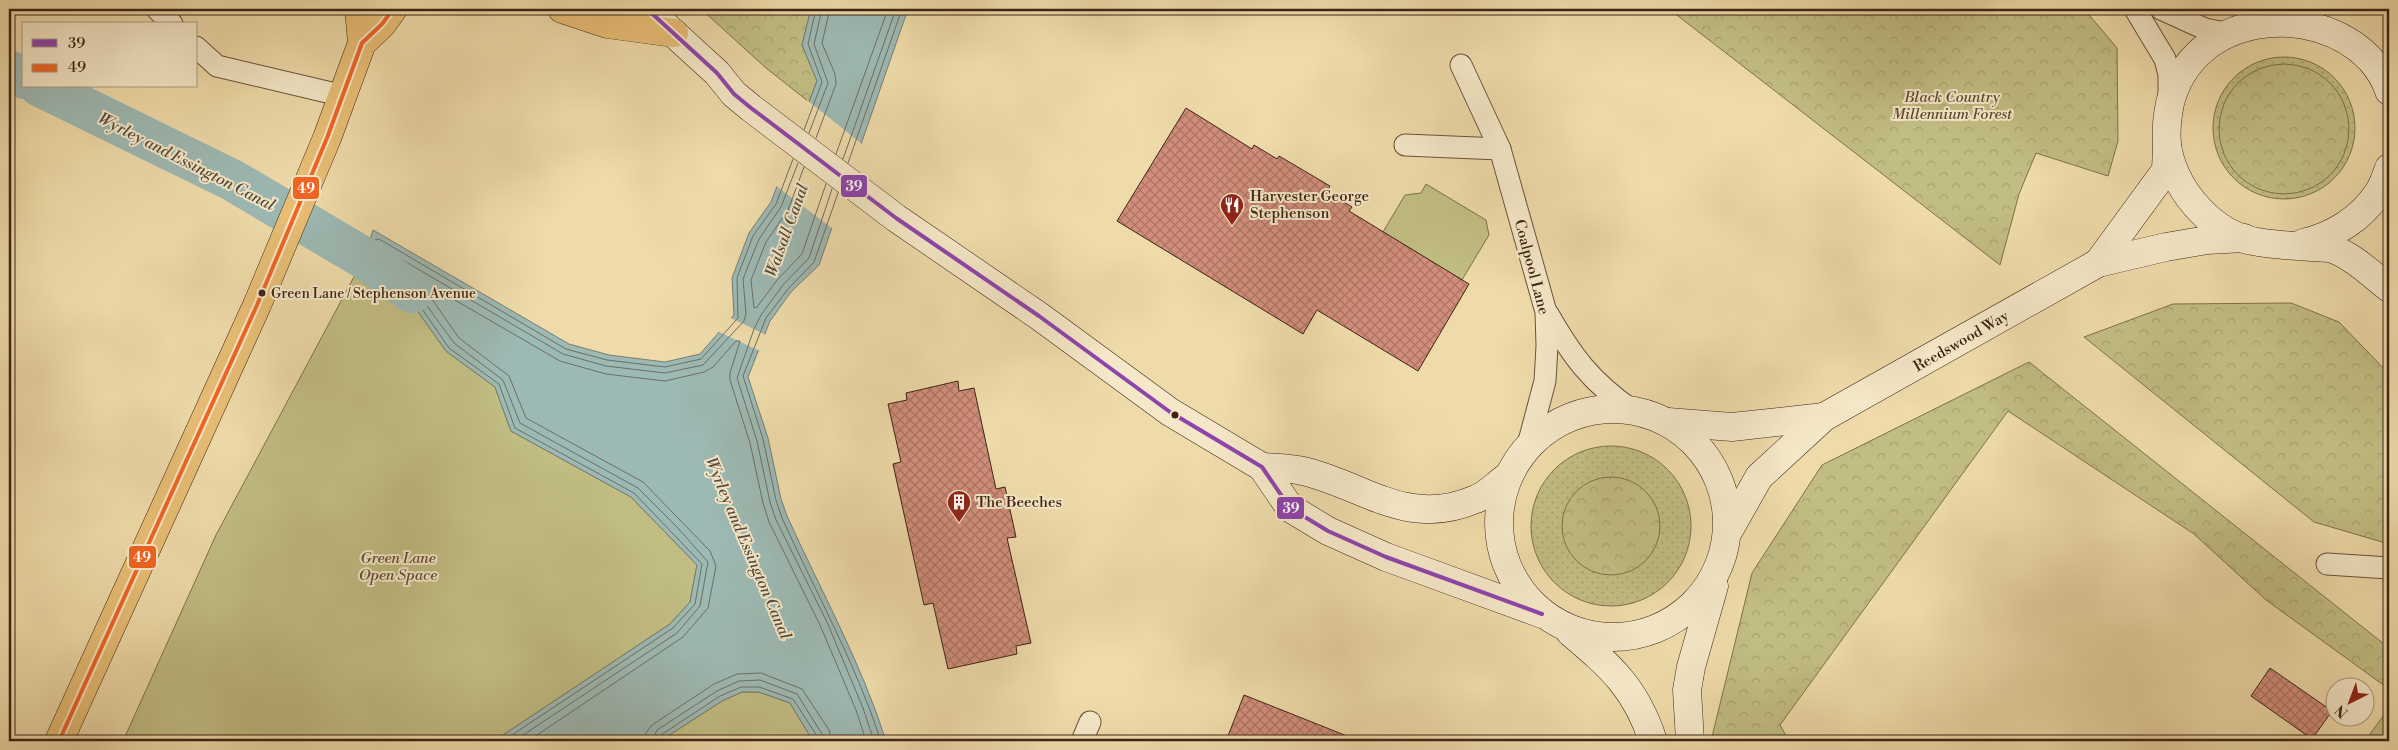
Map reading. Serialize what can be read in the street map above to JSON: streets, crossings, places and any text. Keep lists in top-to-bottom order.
{
  "streets": {
    "street": ["Reedswood Way"],
    "lane": ["Coalpool Lane"]
  },
  "water": ["Wyrley and Essington Canal", "Walsall Canal"],
  "parks": ["Black Country Millennium Forest", "Green Lane Open Space"],
  "places": {
    "restaurant": ["Harvester George Stephenson"],
    "other": ["Green Lane / Stephenson Avenue"],
    "building": ["The Beeches"]
  },
  "lines": ["transit line 39", "transit line 49"],
  "legend": ["39", "49"],
  "north": "bottom left"
}
